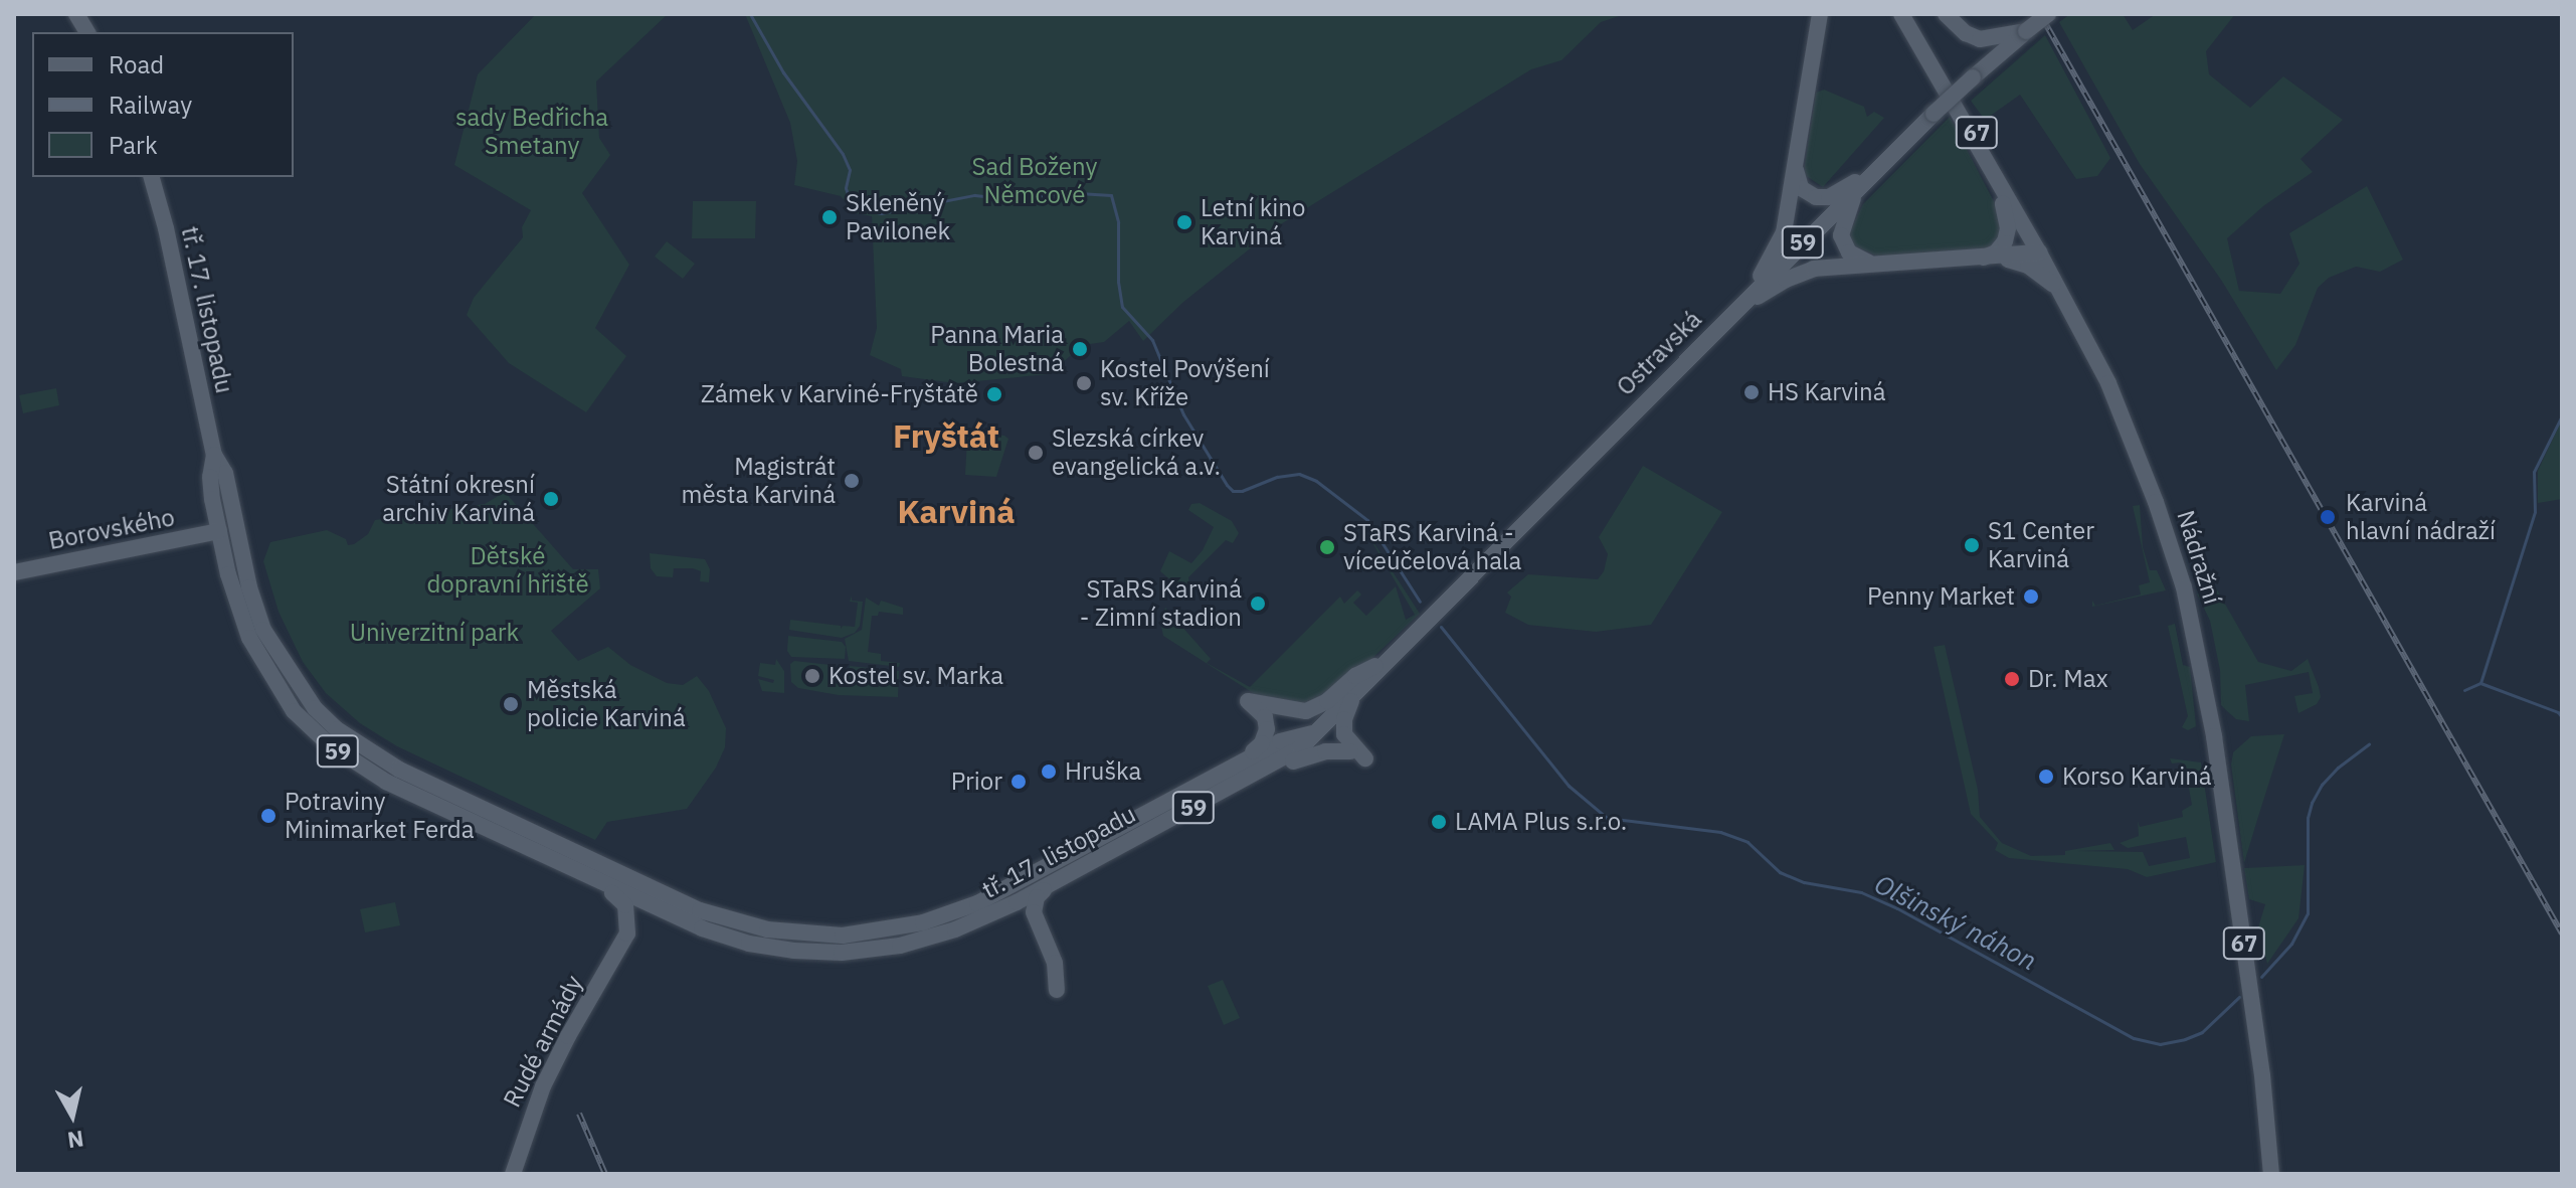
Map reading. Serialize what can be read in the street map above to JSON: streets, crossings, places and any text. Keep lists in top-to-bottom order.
{
  "streets": {
    "main road": [
      "67",
      "59",
      "tř. 17. listopadu",
      "Ostravská",
      "Borovského",
      "Nádražní",
      "Rudé armády"
    ]
  },
  "crossings": [
    ["67", "Nádražní"],
    ["tř. 17. listopadu", "Ostravská"],
    ["tř. 17. listopadu", "Borovského"],
    ["tř. 17. listopadu", "Rudé armády"]
  ],
  "districts": ["Fryštát", "Karviná"],
  "water": ["Olšinský náhon"],
  "parks": [
    "sady Bedřicha Smetany",
    "Sad Boženy Němcové",
    "Dětské dopravní hřiště",
    "Univerzitní park"
  ],
  "places": [
    "Skleněný Pavilonek",
    "Letní kino Karviná",
    "Panna Maria Bolestná",
    "Kostel Povýšení sv. Kříže",
    "HS Karviná",
    "Zámek v Karviné-Fryštátě",
    "Slezská církev evangelická a.v.",
    "Magistrát města Karviná",
    "Státní okresní archiv Karviná",
    "Karviná hlavní nádraží",
    "S1 Center Karviná",
    "STaRS Karviná - víceúčelová hala",
    "Penny Market",
    "STaRS Karviná - Zimní stadion",
    "Kostel sv. Marka",
    "Dr. Max",
    "Městská policie Karviná",
    "Hruška",
    "Korso Karviná",
    "Prior",
    "Potraviny Minimarket Ferda",
    "LAMA Plus s.r.o."
  ],
  "legend": ["Road", "Railway", "Park"],
  "north": "bottom"
}
